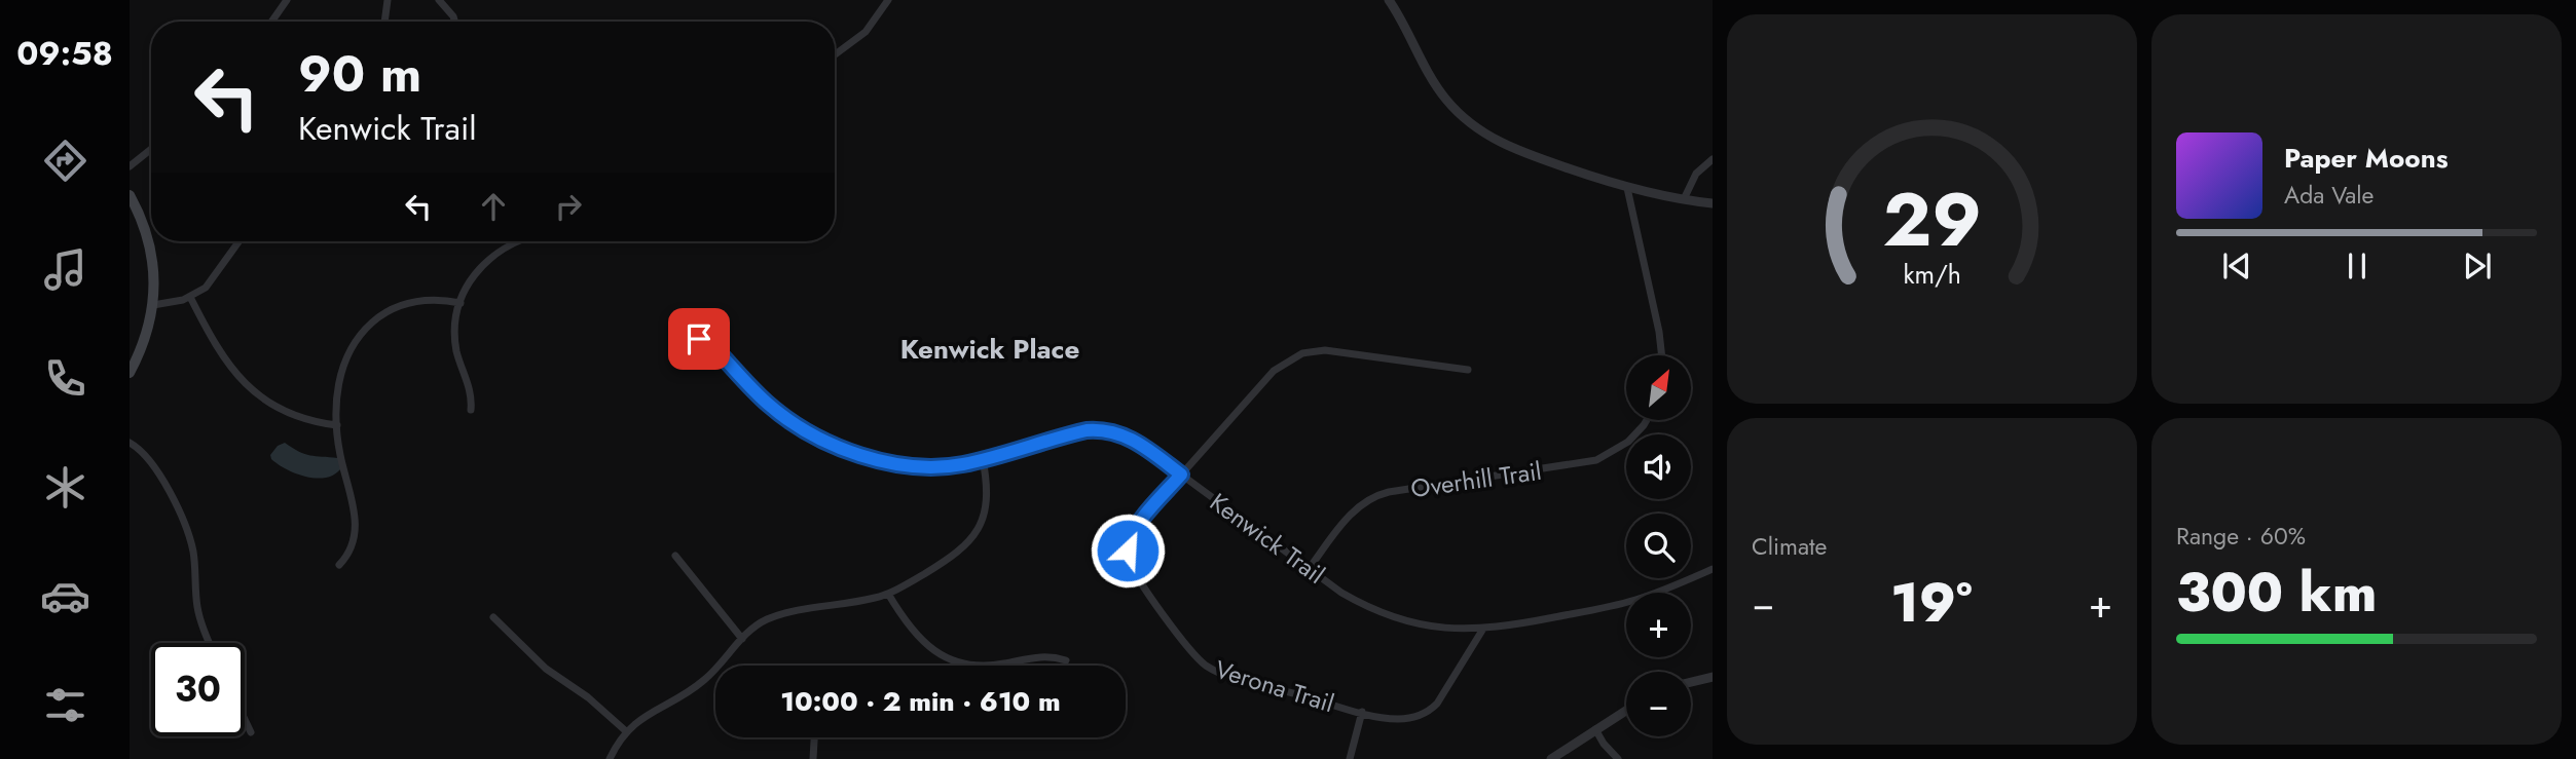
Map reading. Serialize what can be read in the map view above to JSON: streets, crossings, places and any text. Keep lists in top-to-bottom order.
{
  "streets": {
    "street": ["Overhill Trail", "Kenwick Trail", "Verona Trail"]
  },
  "crossings": [
    ["Overhill Trail", "Kenwick Trail"],
    ["Kenwick Trail", "Verona Trail"]
  ],
  "districts": ["Kenwick Place"],
  "north": "top right",
  "page": {
    "tabs": "09:58",
    "turn": ["90 m", "Kenwick Trail"],
    "song": ["Paper Moons", "Ada Vale"],
    "map_buttons": ["+", "−"],
    "tile": [
      "Climate",
      ["Range · 60%", "300 km"]
    ],
    "heat": ["−", "19°", "+"],
    "limit": "30",
    "trip": "10:00 · 2 min · 610 m",
    "gauge": ["29", "km/h"]
  }
}
